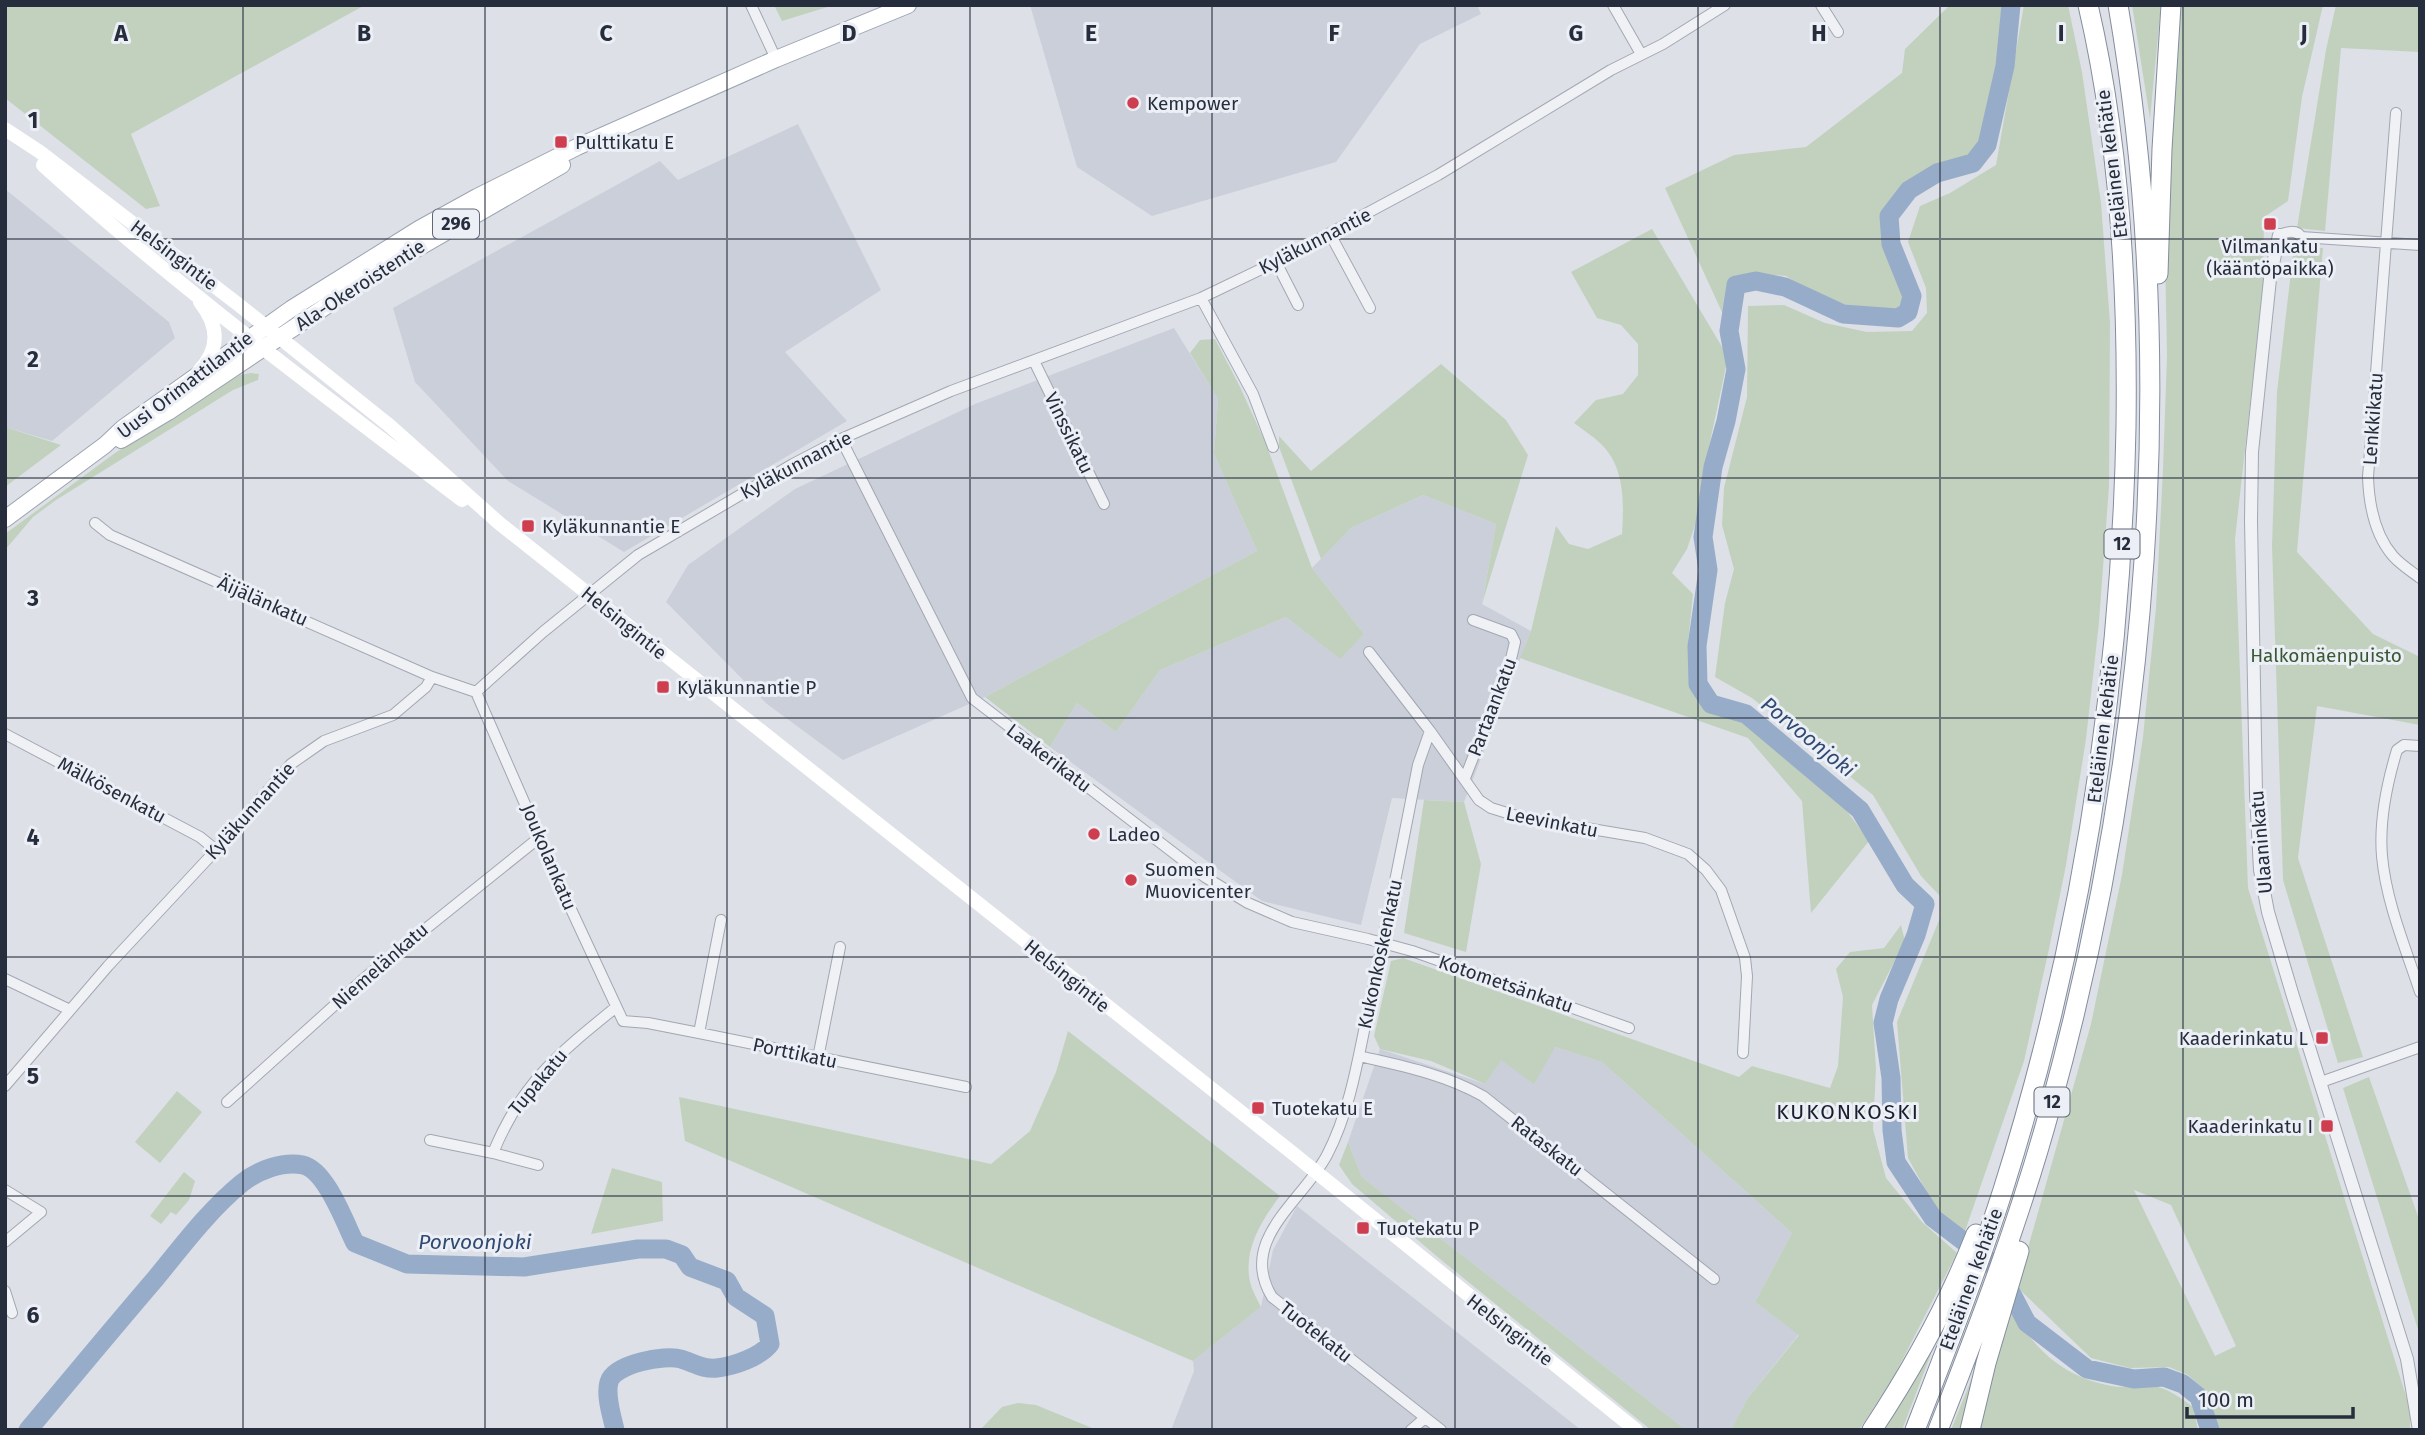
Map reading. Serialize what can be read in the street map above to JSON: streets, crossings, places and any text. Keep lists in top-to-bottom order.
{
  "streets": {
    "highway": ["Eteläinen kehätie", "12"],
    "main road": [
      "296",
      "Helsingintie",
      "Ala-Okeroistentie",
      "Uusi Orimattilantie"
    ],
    "street": [
      "Kyläkunnantie",
      "Lenkkikatu",
      "Vinssikatu",
      "Äijälänkatu",
      "Partaankatu",
      "Laakerikatu",
      "Mälkösenkatu",
      "Leevinkatu",
      "Ulaaninkatu",
      "Joukolankatu",
      "Kukonkoskenkatu",
      "Niemelänkatu",
      "Kotometsänkatu",
      "Porttikatu",
      "Tupakatu",
      "Rataskatu",
      "Tuotekatu"
    ]
  },
  "crossings": [
    ["Kyläkunnantie", "Helsingintie"],
    ["Kyläkunnantie", "Vinssikatu"],
    ["Kyläkunnantie", "Äijälänkatu"],
    ["Kyläkunnantie", "Laakerikatu"],
    ["Kyläkunnantie", "Mälkösenkatu"],
    ["Kyläkunnantie", "Joukolankatu"],
    ["Helsingintie", "Ala-Okeroistentie"],
    ["Helsingintie", "Uusi Orimattilantie"],
    ["Helsingintie", "Kukonkoskenkatu"],
    ["Helsingintie", "Tuotekatu"],
    ["Ala-Okeroistentie", "Uusi Orimattilantie"],
    ["Partaankatu", "Leevinkatu"],
    ["Laakerikatu", "Kukonkoskenkatu"],
    ["Laakerikatu", "Kotometsänkatu"],
    ["Leevinkatu", "Kukonkoskenkatu"],
    ["Joukolankatu", "Niemelänkatu"],
    ["Joukolankatu", "Porttikatu"],
    ["Joukolankatu", "Tupakatu"],
    ["Kukonkoskenkatu", "Kotometsänkatu"],
    ["Kukonkoskenkatu", "Rataskatu"],
    ["Kukonkoskenkatu", "Tuotekatu"]
  ],
  "districts": ["KUKONKOSKI"],
  "water": ["Porvoonjoki"],
  "parks": ["Halkomäenpuisto"],
  "places": {
    "other": ["Kempower", "Ladeo", "Suomen Muovicenter"],
    "transit": [
      "Pulttikatu E",
      "Vilmankatu (kääntöpaikka)",
      "Kyläkunnantie E",
      "Kyläkunnantie P",
      "Kaaderinkatu L",
      "Tuotekatu E",
      "Kaaderinkatu I",
      "Tuotekatu P"
    ]
  },
  "scale_bar": "100 m",
  "grid": {
    "columns": [
      "A",
      "B",
      "C",
      "D",
      "E",
      "F",
      "G",
      "H",
      "I",
      "J"
    ],
    "rows": [
      "1",
      "2",
      "3",
      "4",
      "5",
      "6"
    ]
  }
}
